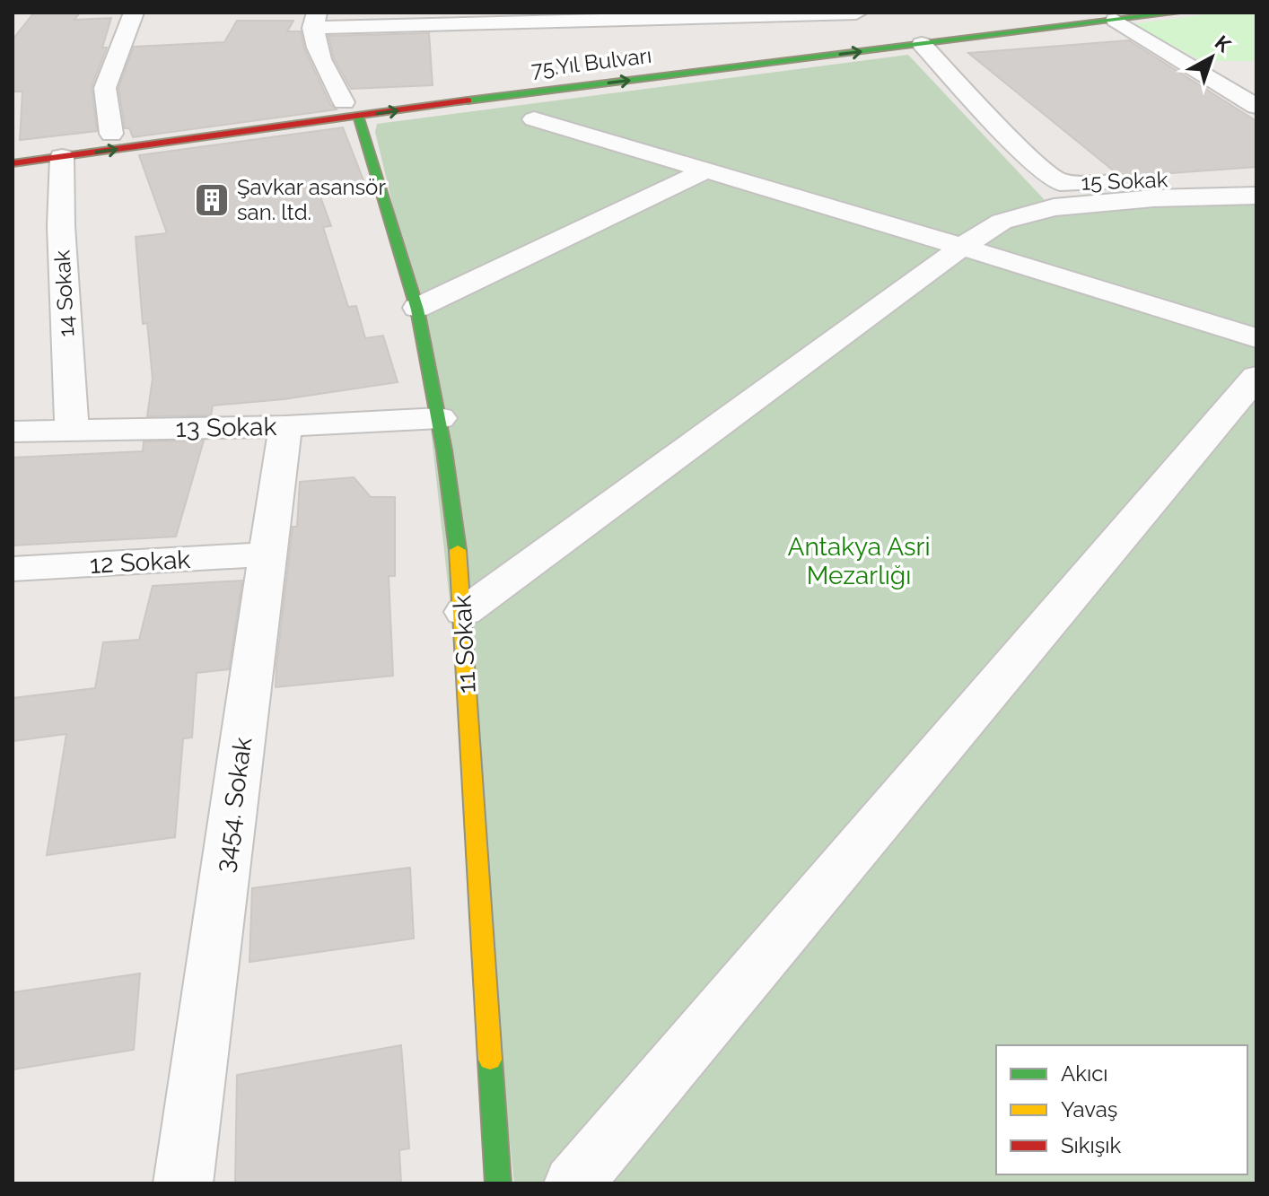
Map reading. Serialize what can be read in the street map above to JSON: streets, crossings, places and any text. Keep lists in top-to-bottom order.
{
  "streets": {
    "main road": ["75.Yıl Bulvarı", "11 Sokak"],
    "street": [
      "15 Sokak",
      "14 Sokak",
      "13 Sokak",
      "12 Sokak",
      "3454. Sokak"
    ]
  },
  "crossings": [
    ["75.Yıl Bulvarı", "15 Sokak"],
    ["75.Yıl Bulvarı", "14 Sokak"],
    ["75.Yıl Bulvarı", "11 Sokak"],
    ["14 Sokak", "13 Sokak"],
    ["13 Sokak", "11 Sokak"],
    ["13 Sokak", "3454. Sokak"],
    ["12 Sokak", "3454. Sokak"]
  ],
  "parks": ["Antakya Asri Mezarlığı"],
  "places": {
    "building": ["Şavkar asansör san. ltd."]
  },
  "legend": ["Akıcı", "Yavaş", "Sıkışık"],
  "north": "top right"
}
